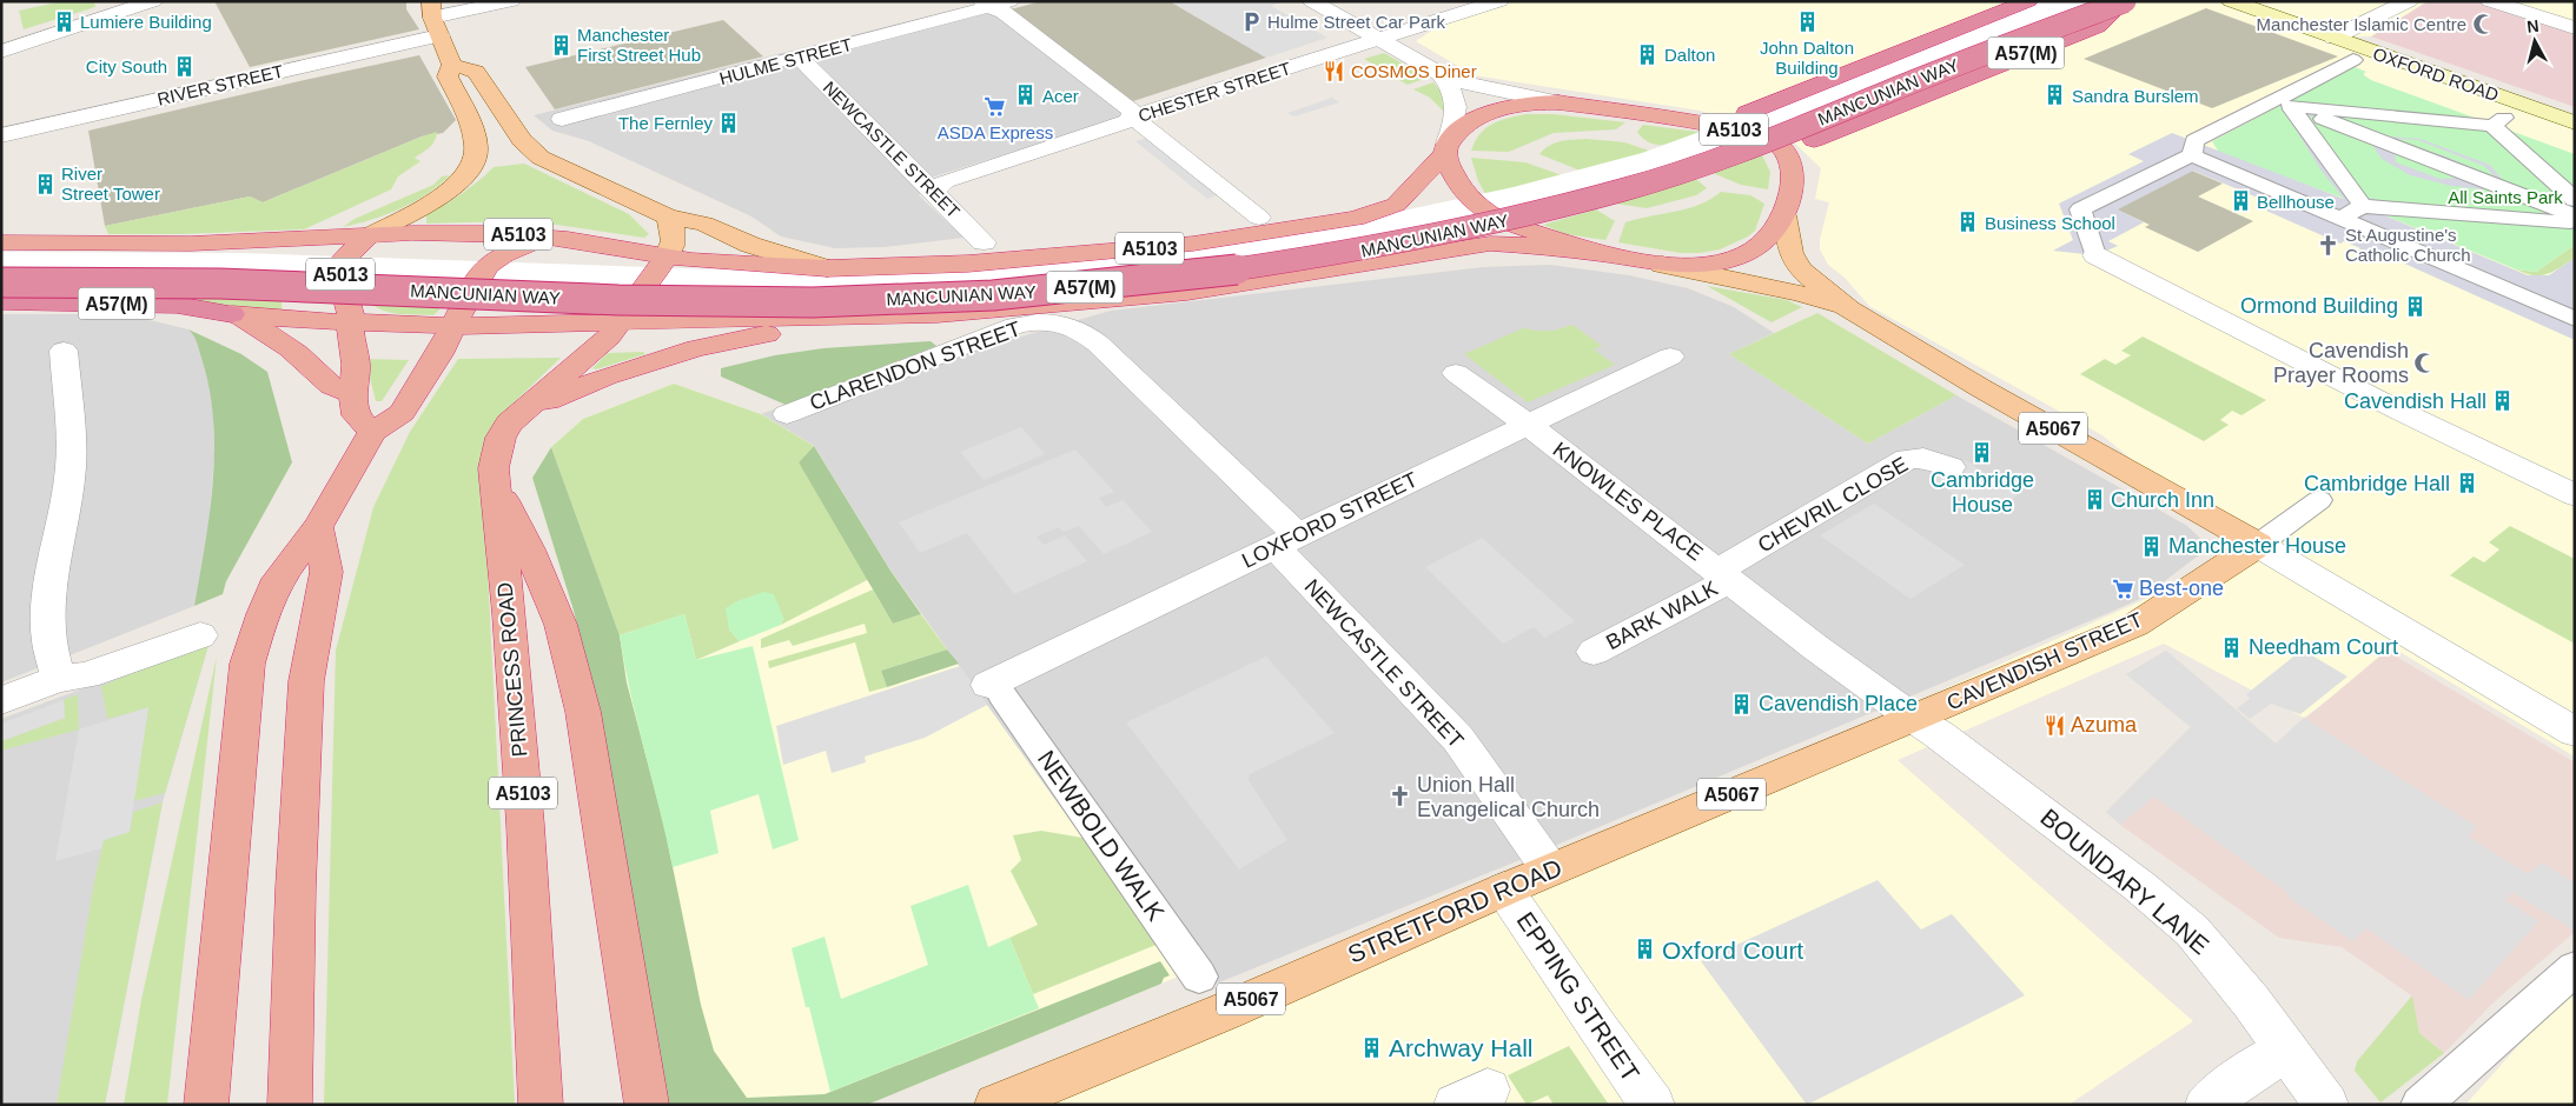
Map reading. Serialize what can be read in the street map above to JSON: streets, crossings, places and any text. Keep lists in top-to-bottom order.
{
  "streets": {
    "highway": [
      "A57(M)",
      "MANCUNIAN WAY",
      "A5103",
      "A5013",
      "PRINCESS ROAD"
    ],
    "main road": [
      "OXFORD ROAD",
      "A5067",
      "CAVENDISH STREET",
      "STRETFORD ROAD"
    ],
    "street": [
      "HULME STREET",
      "RIVER STREET",
      "CHESTER STREET",
      "NEWCASTLE STREET",
      "CLARENDON STREET",
      "KNOWLES PLACE",
      "CHEVRIL CLOSE",
      "LOXFORD STREET",
      "BARK WALK",
      "NEWBOLD WALK",
      "BOUNDARY LANE",
      "EPPING STREET"
    ]
  },
  "crossings": [
    ["A57(M)", "MANCUNIAN WAY"],
    ["A57(M)", "A5103"],
    ["A57(M)", "A5013"],
    ["HULME STREET", "NEWCASTLE STREET"],
    ["CHESTER STREET", "NEWCASTLE STREET"],
    ["MANCUNIAN WAY", "A5103"],
    ["MANCUNIAN WAY", "PRINCESS ROAD"],
    ["A5103", "A5013"],
    ["A5103", "A5067"],
    ["A5103", "PRINCESS ROAD"],
    ["NEWCASTLE STREET", "CLARENDON STREET"],
    ["NEWCASTLE STREET", "LOXFORD STREET"],
    ["NEWCASTLE STREET", "STRETFORD ROAD"],
    ["A5067", "CAVENDISH STREET"],
    ["KNOWLES PLACE", "CHEVRIL CLOSE"],
    ["KNOWLES PLACE", "LOXFORD STREET"],
    ["KNOWLES PLACE", "BARK WALK"],
    ["KNOWLES PLACE", "CAVENDISH STREET"],
    ["KNOWLES PLACE", "BOUNDARY LANE"],
    ["KNOWLES PLACE", "STRETFORD ROAD"],
    ["CHEVRIL CLOSE", "BARK WALK"],
    ["LOXFORD STREET", "NEWBOLD WALK"],
    ["CAVENDISH STREET", "BOUNDARY LANE"],
    ["CAVENDISH STREET", "STRETFORD ROAD"],
    ["BOUNDARY LANE", "STRETFORD ROAD"],
    ["STRETFORD ROAD", "EPPING STREET"]
  ],
  "parks": ["All Saints Park"],
  "places": {
    "building": [
      "Lumiere Building",
      "John Dalton Building",
      "Manchester First Street Hub",
      "Dalton",
      "City South",
      "Acer",
      "Sandra Burslem",
      "The Fernley",
      "River Street Tower",
      "Bellhouse",
      "Business School",
      "Ormond Building",
      "Cavendish Hall",
      "Cambridge House",
      "Cambridge Hall",
      "Church Inn",
      "Manchester House",
      "Needham Court",
      "Cavendish Place",
      "Oxford Court",
      "Archway Hall"
    ],
    "parking": ["Hulme Street Car Park"],
    "mosque": ["Manchester Islamic Centre", "Cavendish Prayer Rooms"],
    "restaurant": ["COSMOS Diner", "Azuma"],
    "supermarket": ["ASDA Express", "Best-one"],
    "church": ["St Augustine's Catholic Church", "Union Hall Evangelical Church"]
  },
  "north": "top"
}
